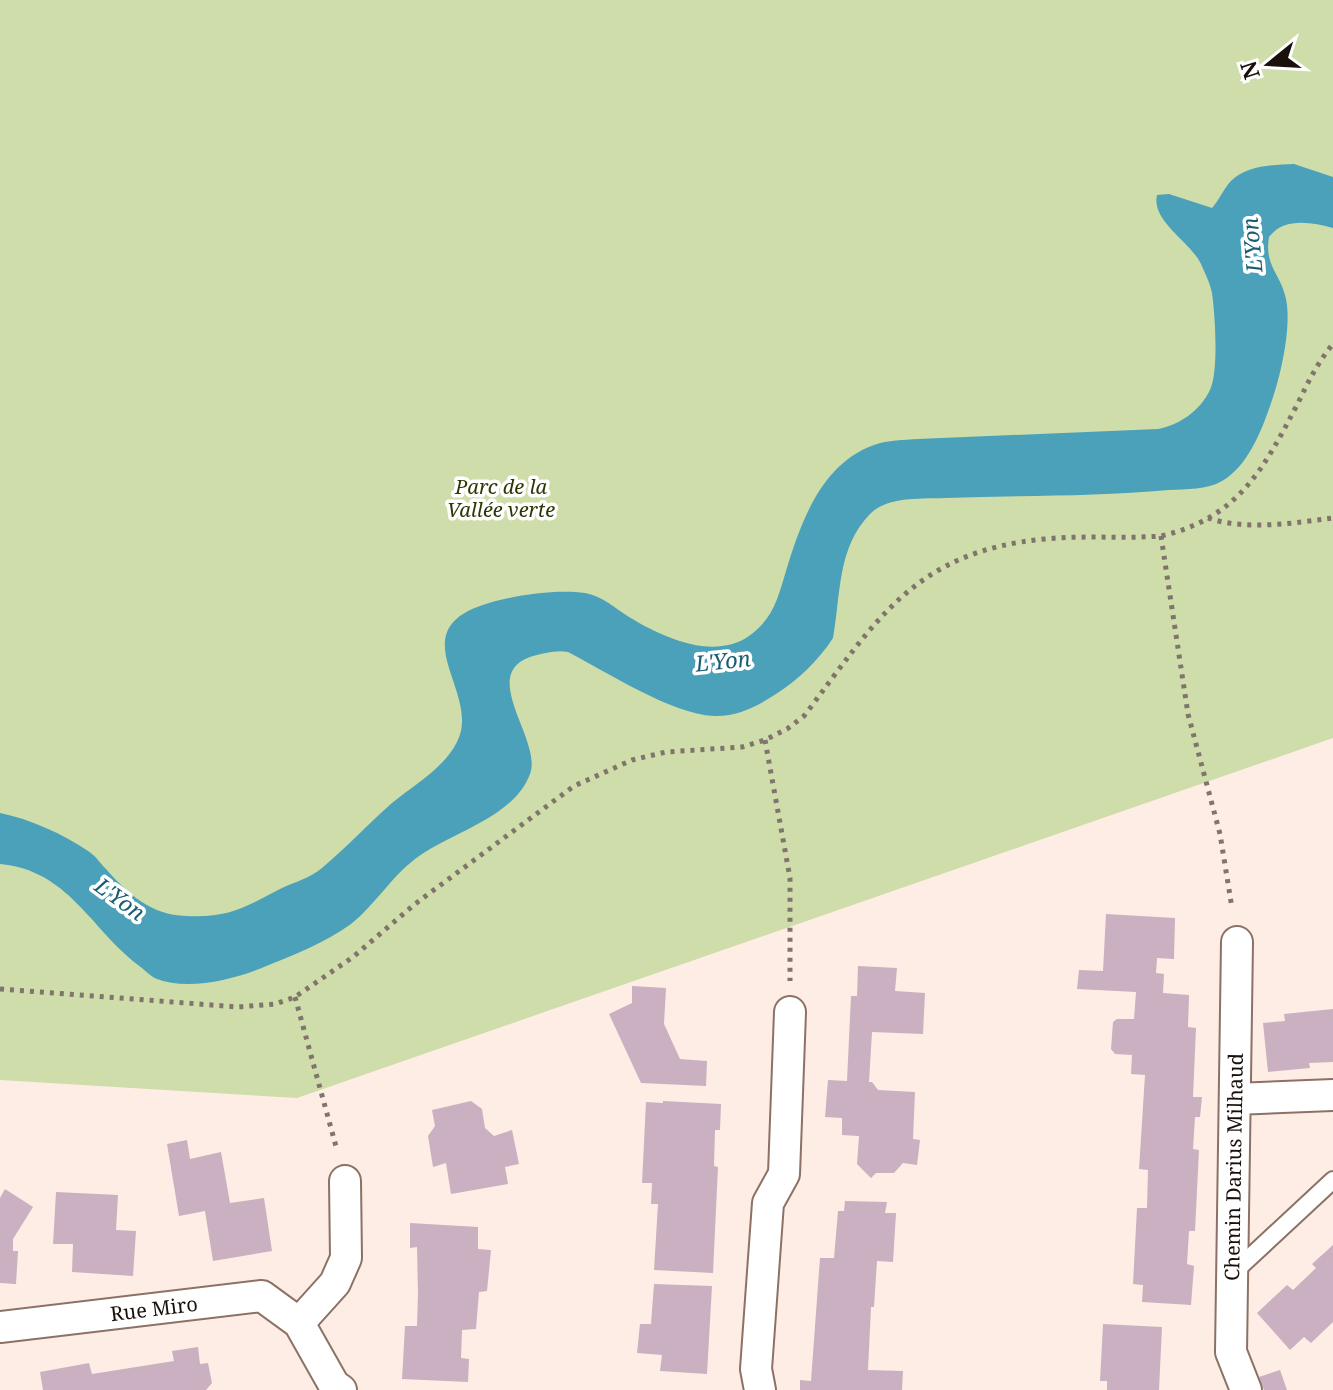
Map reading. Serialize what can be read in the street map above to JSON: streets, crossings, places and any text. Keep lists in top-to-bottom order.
{
  "streets": {
    "street": ["Chemin Darius Milhaud", "Rue Miro"]
  },
  "water": ["L'Yon"],
  "parks": ["Parc de la Vallée verte"],
  "north": "left"
}
